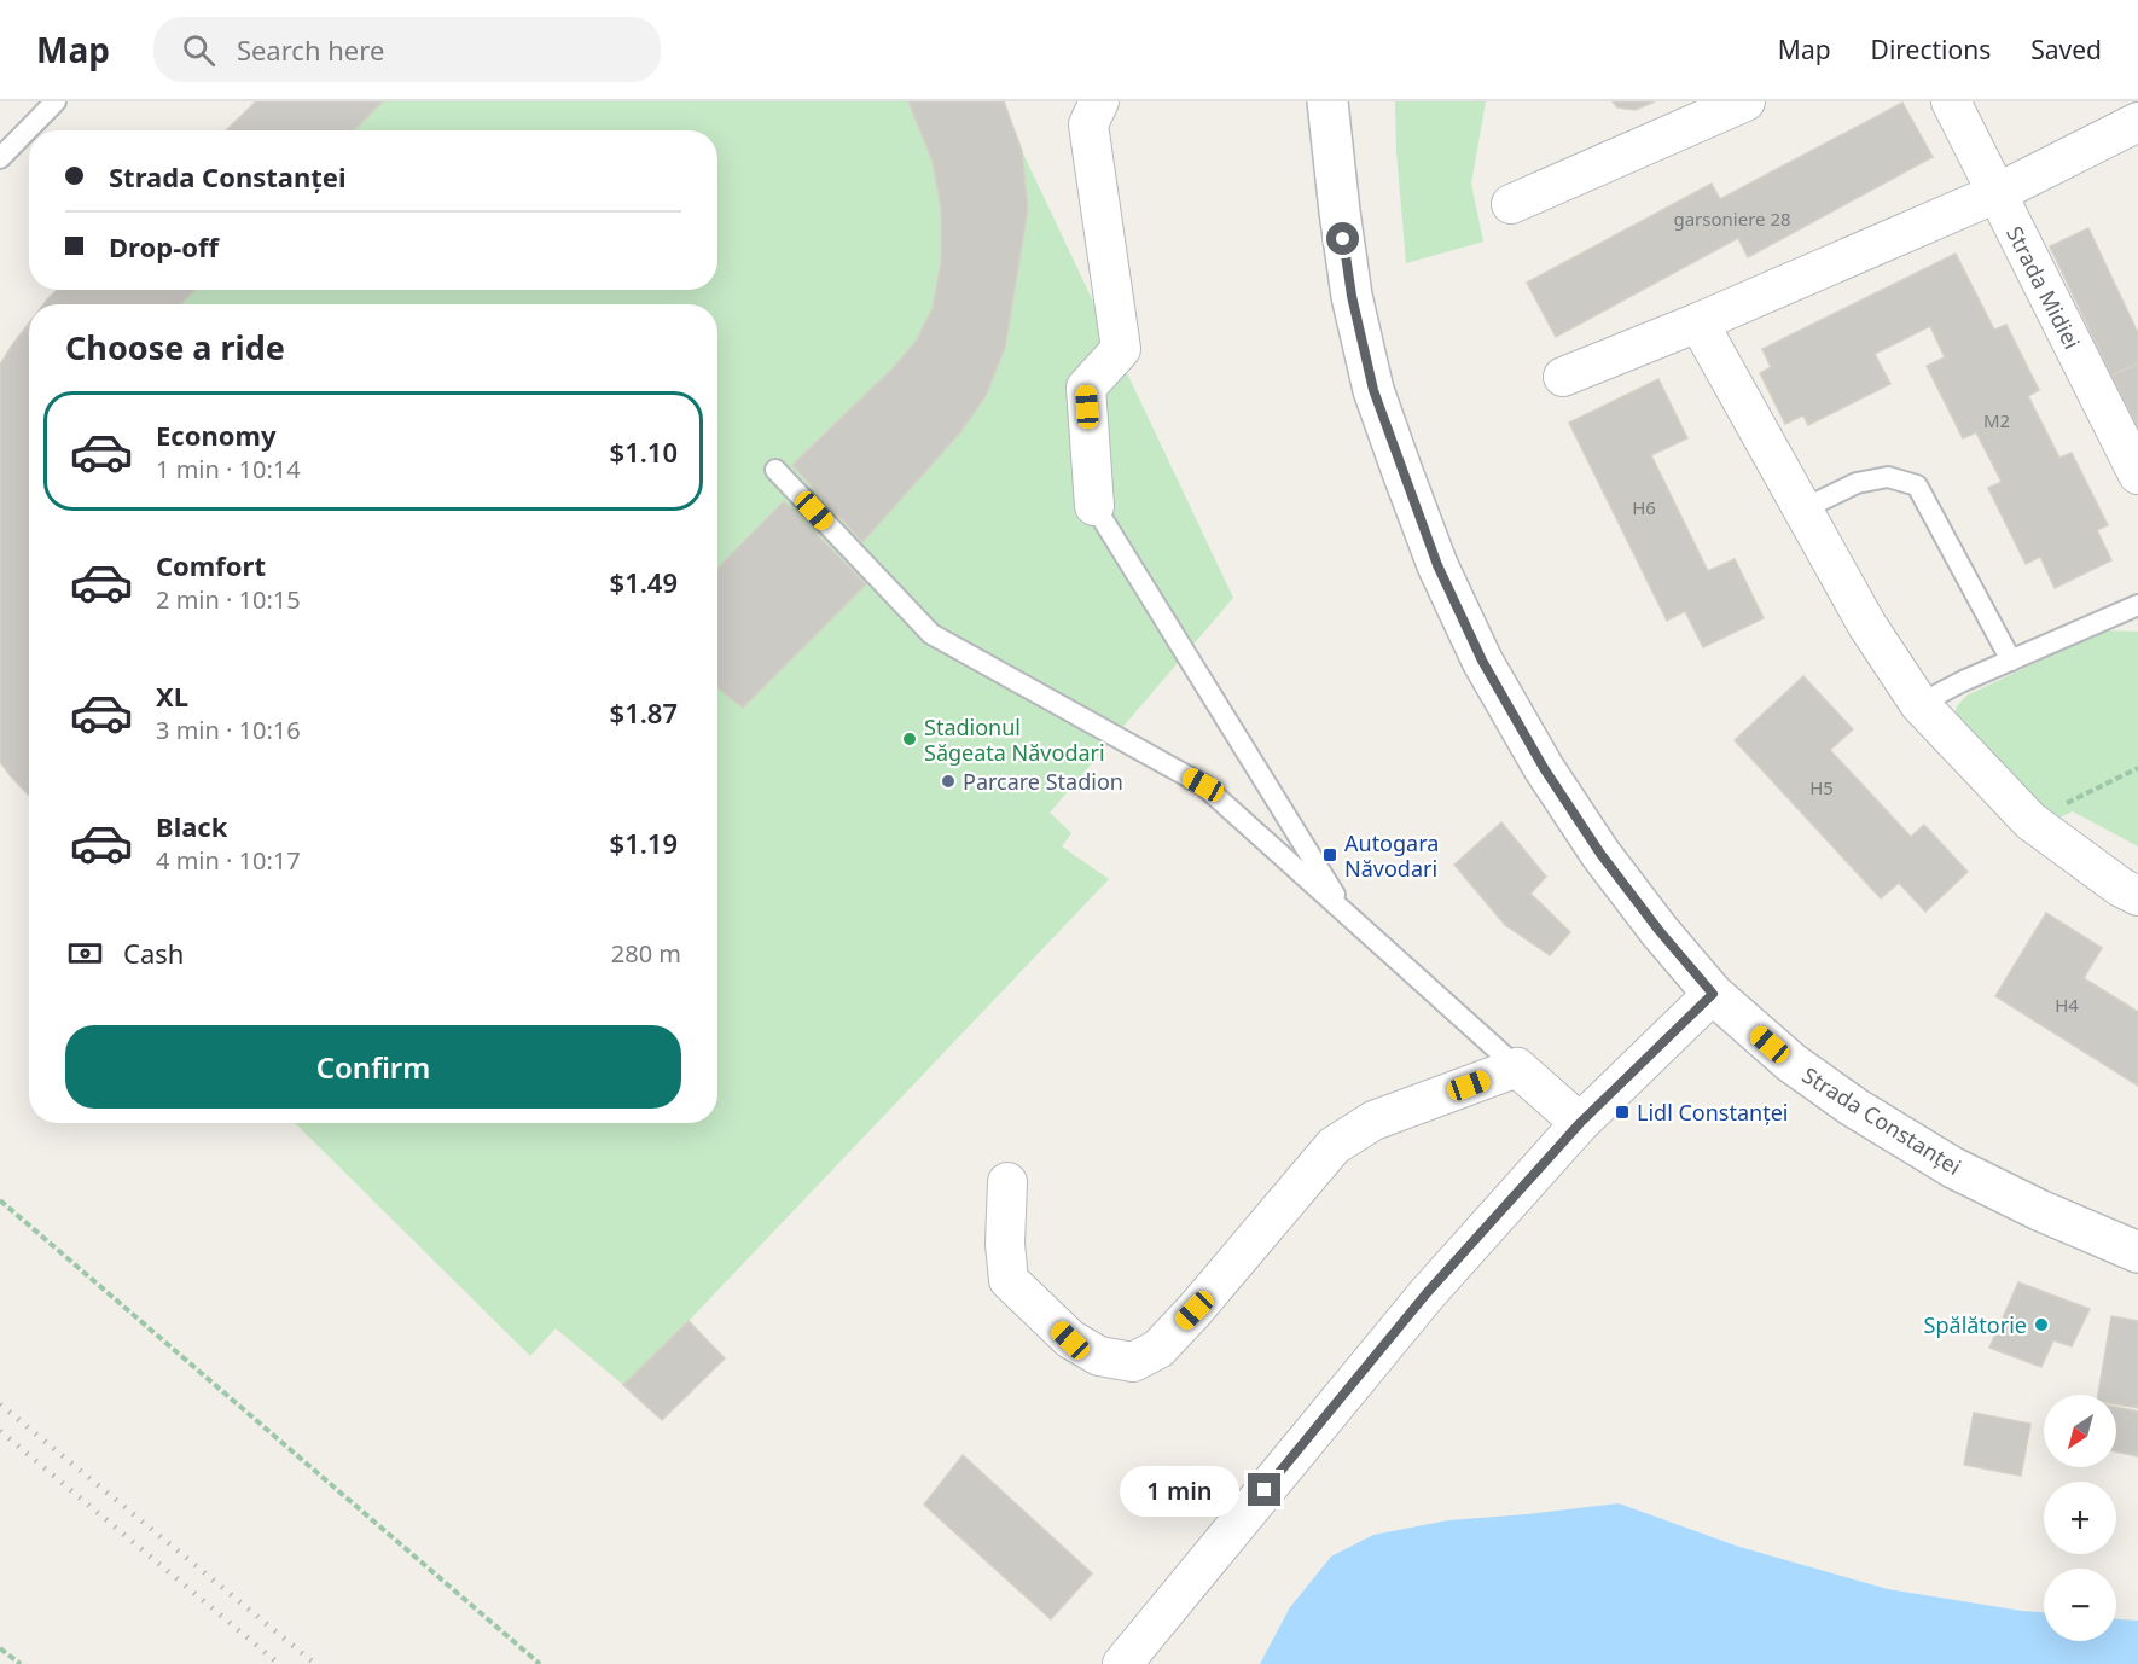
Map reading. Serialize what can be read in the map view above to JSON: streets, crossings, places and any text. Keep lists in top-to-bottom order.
{
  "streets": {
    "street": ["Strada Midiei", "Strada Constanței"]
  },
  "places": {
    "other": ["Stadionul Săgeata Năvodari", "Parcare Stadion", "Spălătorie"],
    "transit": ["Autogara Năvodari", "Lidl Constanței"]
  },
  "house_numbers": [
    "garsoniere 28",
    "M2",
    "H6",
    "H5",
    "H4"
  ],
  "north": "bottom left",
  "page": {
    "header": "Map",
    "search": "Search here",
    "nav": ["Map", "Directions", "Saved"],
    "banner": ["Strada Constanței", "Drop-off"],
    "heading": "Choose a ride",
    "list": [
      {
        "name": "Economy",
        "note": "1 min · 10:14",
        "value": "$1.10"
      },
      {
        "name": "Comfort",
        "note": "2 min · 10:15",
        "value": "$1.49"
      },
      {
        "name": "XL",
        "note": "3 min · 10:16",
        "value": "$1.87"
      },
      {
        "name": "Black",
        "note": "4 min · 10:17",
        "value": "$1.19"
      }
    ],
    "pay": ["Cash", "280 m"],
    "buttons": "Confirm",
    "map_buttons": ["+", "−"],
    "bubble": "1 min"
  }
}
